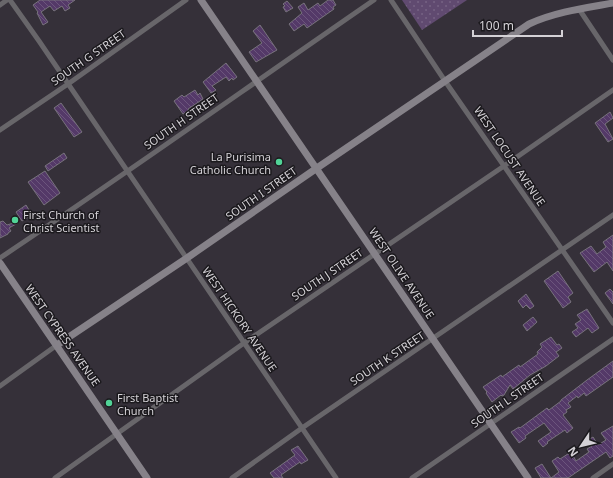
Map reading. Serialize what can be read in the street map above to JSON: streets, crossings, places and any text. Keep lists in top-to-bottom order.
{
  "streets": {
    "street": [
      "SOUTH G STREET",
      "SOUTH H STREET",
      "WEST LOCUST AVENUE",
      "SOUTH I STREET",
      "WEST OLIVE AVENUE",
      "SOUTH J STREET",
      "WEST HICKORY AVENUE",
      "WEST CYPRESS AVENUE",
      "SOUTH K STREET",
      "SOUTH L STREET"
    ]
  },
  "crossings": [
    ["SOUTH G STREET", "WEST HICKORY AVENUE"],
    ["SOUTH H STREET", "WEST OLIVE AVENUE"],
    ["SOUTH H STREET", "WEST HICKORY AVENUE"],
    ["WEST LOCUST AVENUE", "SOUTH I STREET"],
    ["WEST LOCUST AVENUE", "SOUTH J STREET"],
    ["WEST LOCUST AVENUE", "SOUTH K STREET"],
    ["SOUTH I STREET", "WEST OLIVE AVENUE"],
    ["SOUTH I STREET", "WEST HICKORY AVENUE"],
    ["SOUTH I STREET", "WEST CYPRESS AVENUE"],
    ["WEST OLIVE AVENUE", "SOUTH J STREET"],
    ["WEST OLIVE AVENUE", "SOUTH K STREET"],
    ["WEST OLIVE AVENUE", "SOUTH L STREET"],
    ["SOUTH J STREET", "WEST HICKORY AVENUE"],
    ["SOUTH J STREET", "WEST CYPRESS AVENUE"],
    ["WEST HICKORY AVENUE", "SOUTH K STREET"]
  ],
  "places": ["La Purisima Catholic Church", "First Church of Christ Scientist", "First Baptist Church"],
  "scale_bar": "100 m",
  "north": "bottom left"
}
